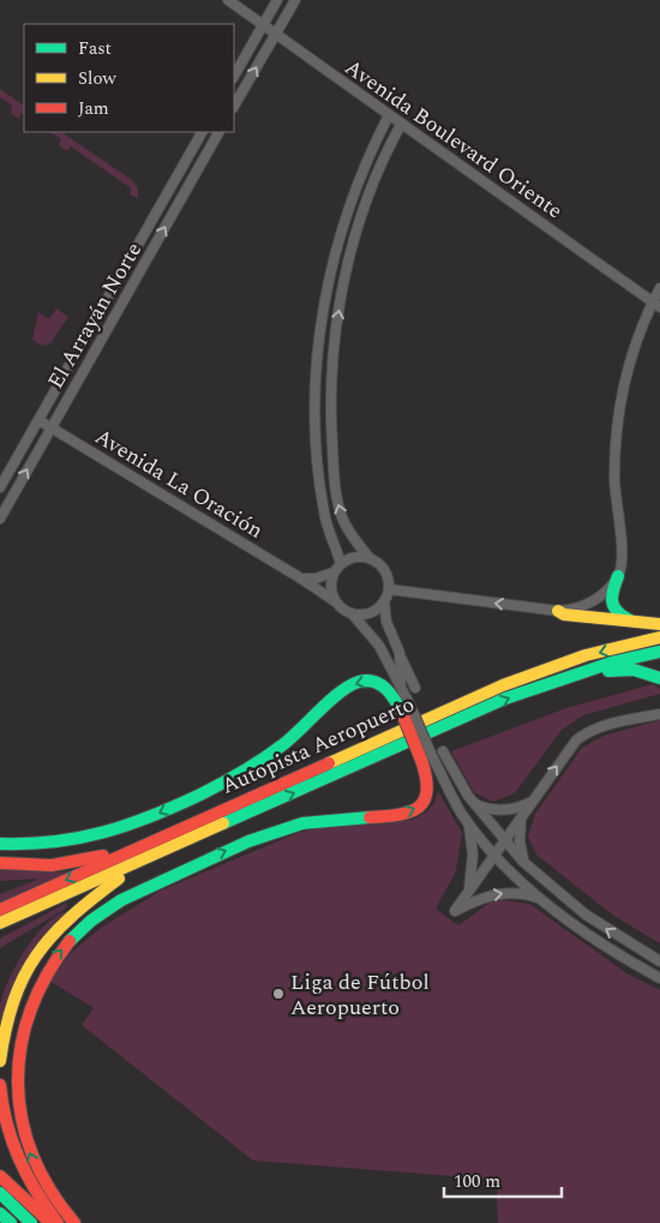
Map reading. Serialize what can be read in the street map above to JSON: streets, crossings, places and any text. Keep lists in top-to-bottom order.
{
  "streets": {
    "main road": ["Autopista Aeropuerto"],
    "street": ["Avenida Boulevard Oriente", "El Arrayán Norte", "Avenida La Oración"]
  },
  "crossings": [
    ["El Arrayán Norte", "Avenida La Oración"]
  ],
  "places": ["Liga de Fútbol Aeropuerto"],
  "legend": ["Fast", "Slow", "Jam"],
  "scale_bar": "100 m"
}
